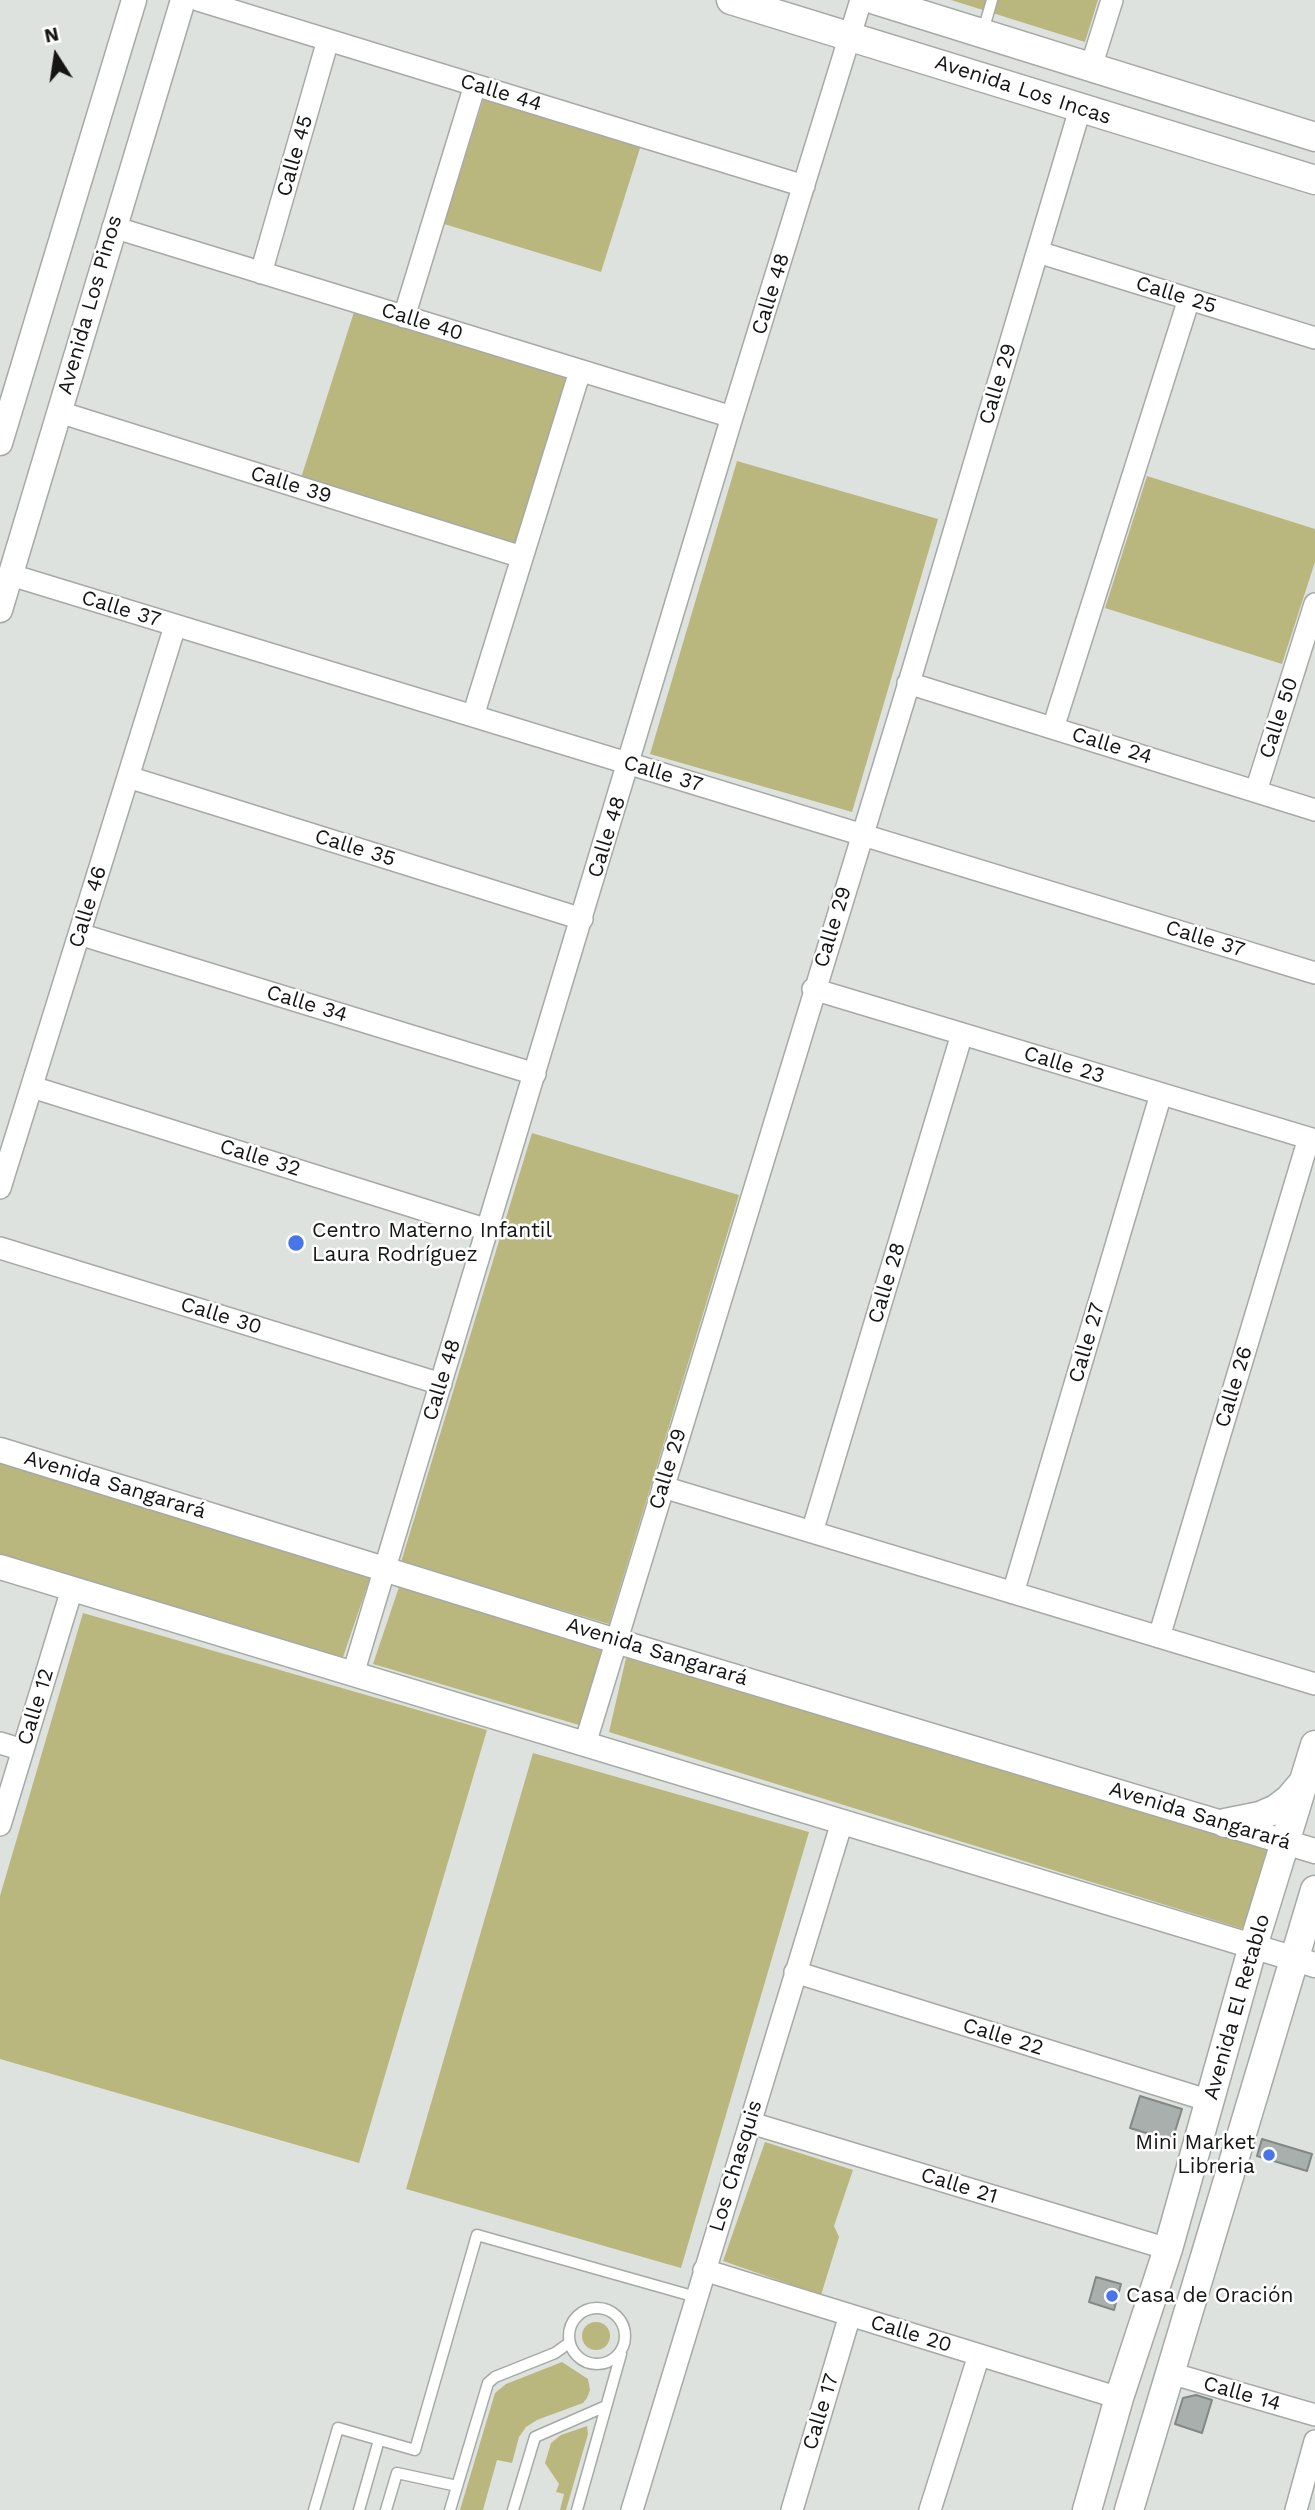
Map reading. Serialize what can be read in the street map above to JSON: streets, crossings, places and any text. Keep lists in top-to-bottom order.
{
  "streets": {
    "main road": ["Avenida Los Incas", "Avenida El Retablo"],
    "street": [
      "Calle 44",
      "Calle 45",
      "Calle 48",
      "Calle 25",
      "Avenida Los Pinos",
      "Calle 40",
      "Calle 29",
      "Calle 39",
      "Calle 37",
      "Calle 50",
      "Calle 24",
      "Calle 35",
      "Calle 46",
      "Calle 34",
      "Calle 23",
      "Calle 32",
      "Calle 28",
      "Calle 30",
      "Calle 27",
      "Calle 26",
      "Avenida Sangarará",
      "Calle 12",
      "Calle 22",
      "Los Chasquis",
      "Calle 21",
      "Calle 20",
      "Calle 14",
      "Calle 17"
    ]
  },
  "crossings": [
    ["Avenida Los Incas", "Calle 48"],
    ["Avenida Los Incas", "Calle 29"],
    ["Calle 44", "Calle 45"],
    ["Calle 44", "Calle 48"],
    ["Calle 45", "Calle 40"],
    ["Calle 48", "Calle 40"],
    ["Calle 48", "Calle 37"],
    ["Calle 48", "Calle 35"],
    ["Calle 48", "Calle 34"],
    ["Calle 48", "Calle 32"],
    ["Calle 48", "Calle 30"],
    ["Calle 48", "Avenida Sangarará"],
    ["Calle 25", "Calle 29"],
    ["Avenida Los Pinos", "Calle 40"],
    ["Avenida Los Pinos", "Calle 39"],
    ["Avenida Los Pinos", "Calle 37"],
    ["Calle 29", "Calle 37"],
    ["Calle 29", "Calle 24"],
    ["Calle 29", "Calle 23"],
    ["Calle 29", "Avenida Sangarará"],
    ["Calle 37", "Calle 46"],
    ["Calle 50", "Calle 24"],
    ["Calle 35", "Calle 46"],
    ["Calle 46", "Calle 34"],
    ["Calle 46", "Calle 32"],
    ["Calle 23", "Calle 28"],
    ["Calle 23", "Calle 27"],
    ["Calle 23", "Calle 26"],
    ["Avenida Sangarará", "Avenida El Retablo"],
    ["Avenida El Retablo", "Calle 22"],
    ["Avenida El Retablo", "Calle 21"],
    ["Avenida El Retablo", "Calle 20"],
    ["Avenida El Retablo", "Calle 14"],
    ["Calle 22", "Los Chasquis"],
    ["Los Chasquis", "Calle 21"],
    ["Los Chasquis", "Calle 20"],
    ["Calle 20", "Calle 17"]
  ],
  "places": ["Centro Materno Infantil Laura Rodríguez", "Mini Market Libreria", "Casa de Oración"],
  "north": "top"
}
